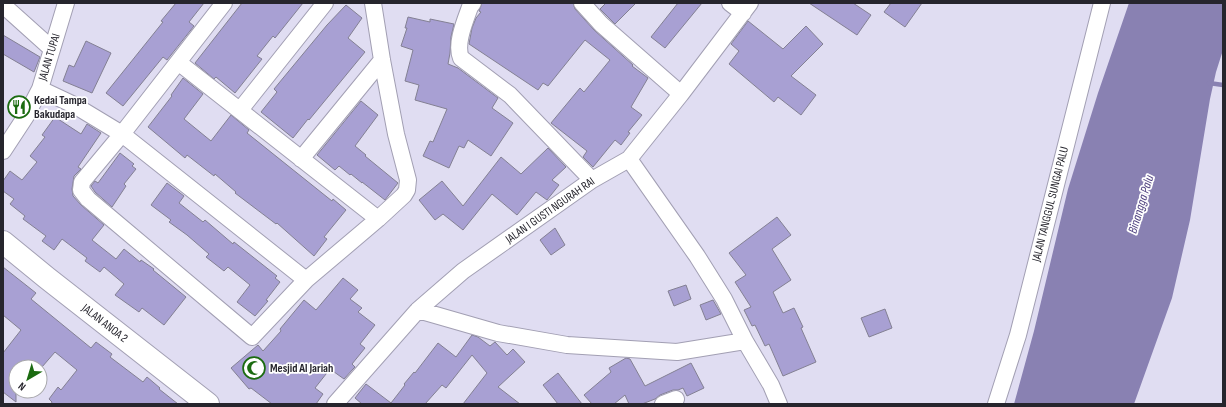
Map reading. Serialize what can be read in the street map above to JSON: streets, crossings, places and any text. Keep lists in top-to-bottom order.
{
  "streets": {
    "street": [
      "JALAN TUPAI",
      "JALAN TANGGUL SUNGAI PALU",
      "JALAN I GUSTI NGURAH RAI",
      "JALAN ANOA 2"
    ]
  },
  "water": ["Binangga Palu"],
  "places": {
    "restaurant": ["Kedai Tampa Bakudapa"],
    "mosque": ["Mesjid Al Jariah"]
  },
  "north": "bottom left"
}
